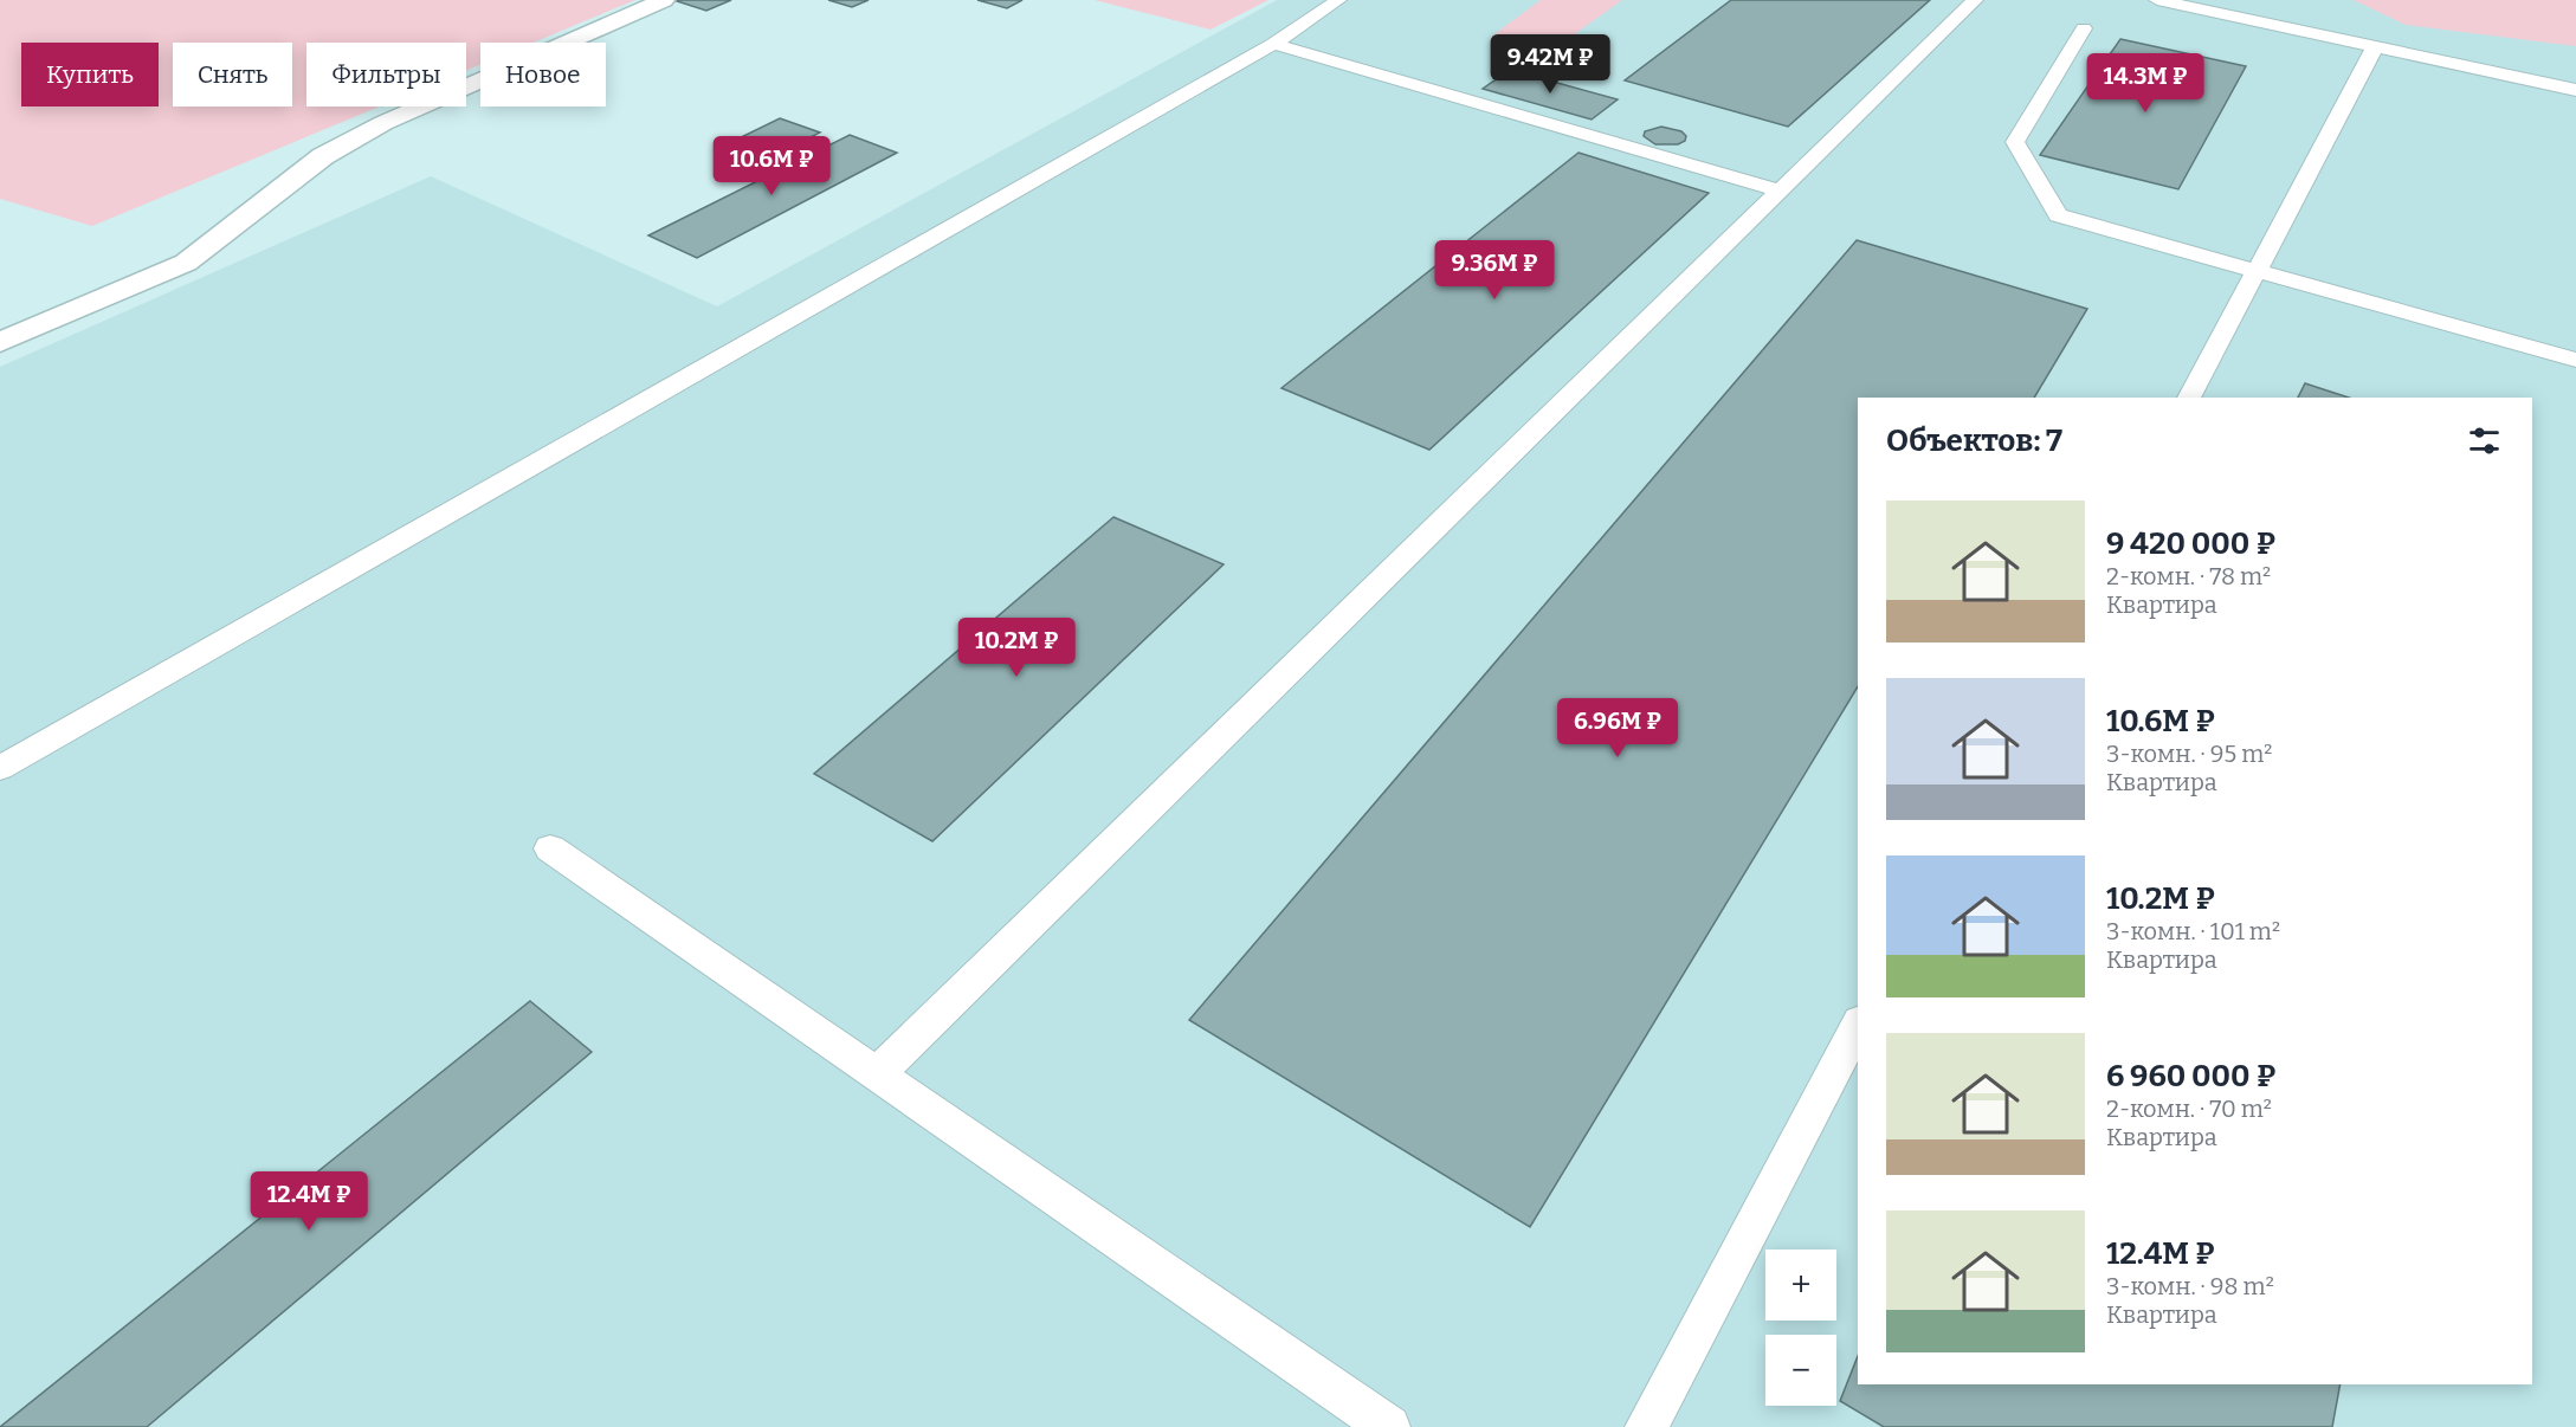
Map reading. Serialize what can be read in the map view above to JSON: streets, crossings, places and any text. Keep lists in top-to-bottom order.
{
  "page": {
    "price": [
      "9.42M ₽",
      "14.3M ₽",
      "10.6M ₽",
      "9.36M ₽",
      "10.2M ₽",
      "6.96M ₽",
      "12.4M ₽"
    ],
    "chip": [
      "Купить",
      "Снять",
      "Фильтры",
      "Новое"
    ],
    "heading": "Объектов: 7",
    "list": [
      {
        "name": "9 420 000 ₽",
        "note": "2-комн. · 78 m² · Квартира"
      },
      {
        "name": "10.6M ₽",
        "note": "3-комн. · 95 m² · Квартира"
      },
      {
        "name": "10.2M ₽",
        "note": "3-комн. · 101 m² · Квартира"
      },
      {
        "name": "6 960 000 ₽",
        "note": "2-комн. · 70 m² · Квартира"
      },
      {
        "name": "12.4M ₽",
        "note": "3-комн. · 98 m² · Квартира"
      }
    ],
    "map_buttons": ["+", "−"]
  }
}
